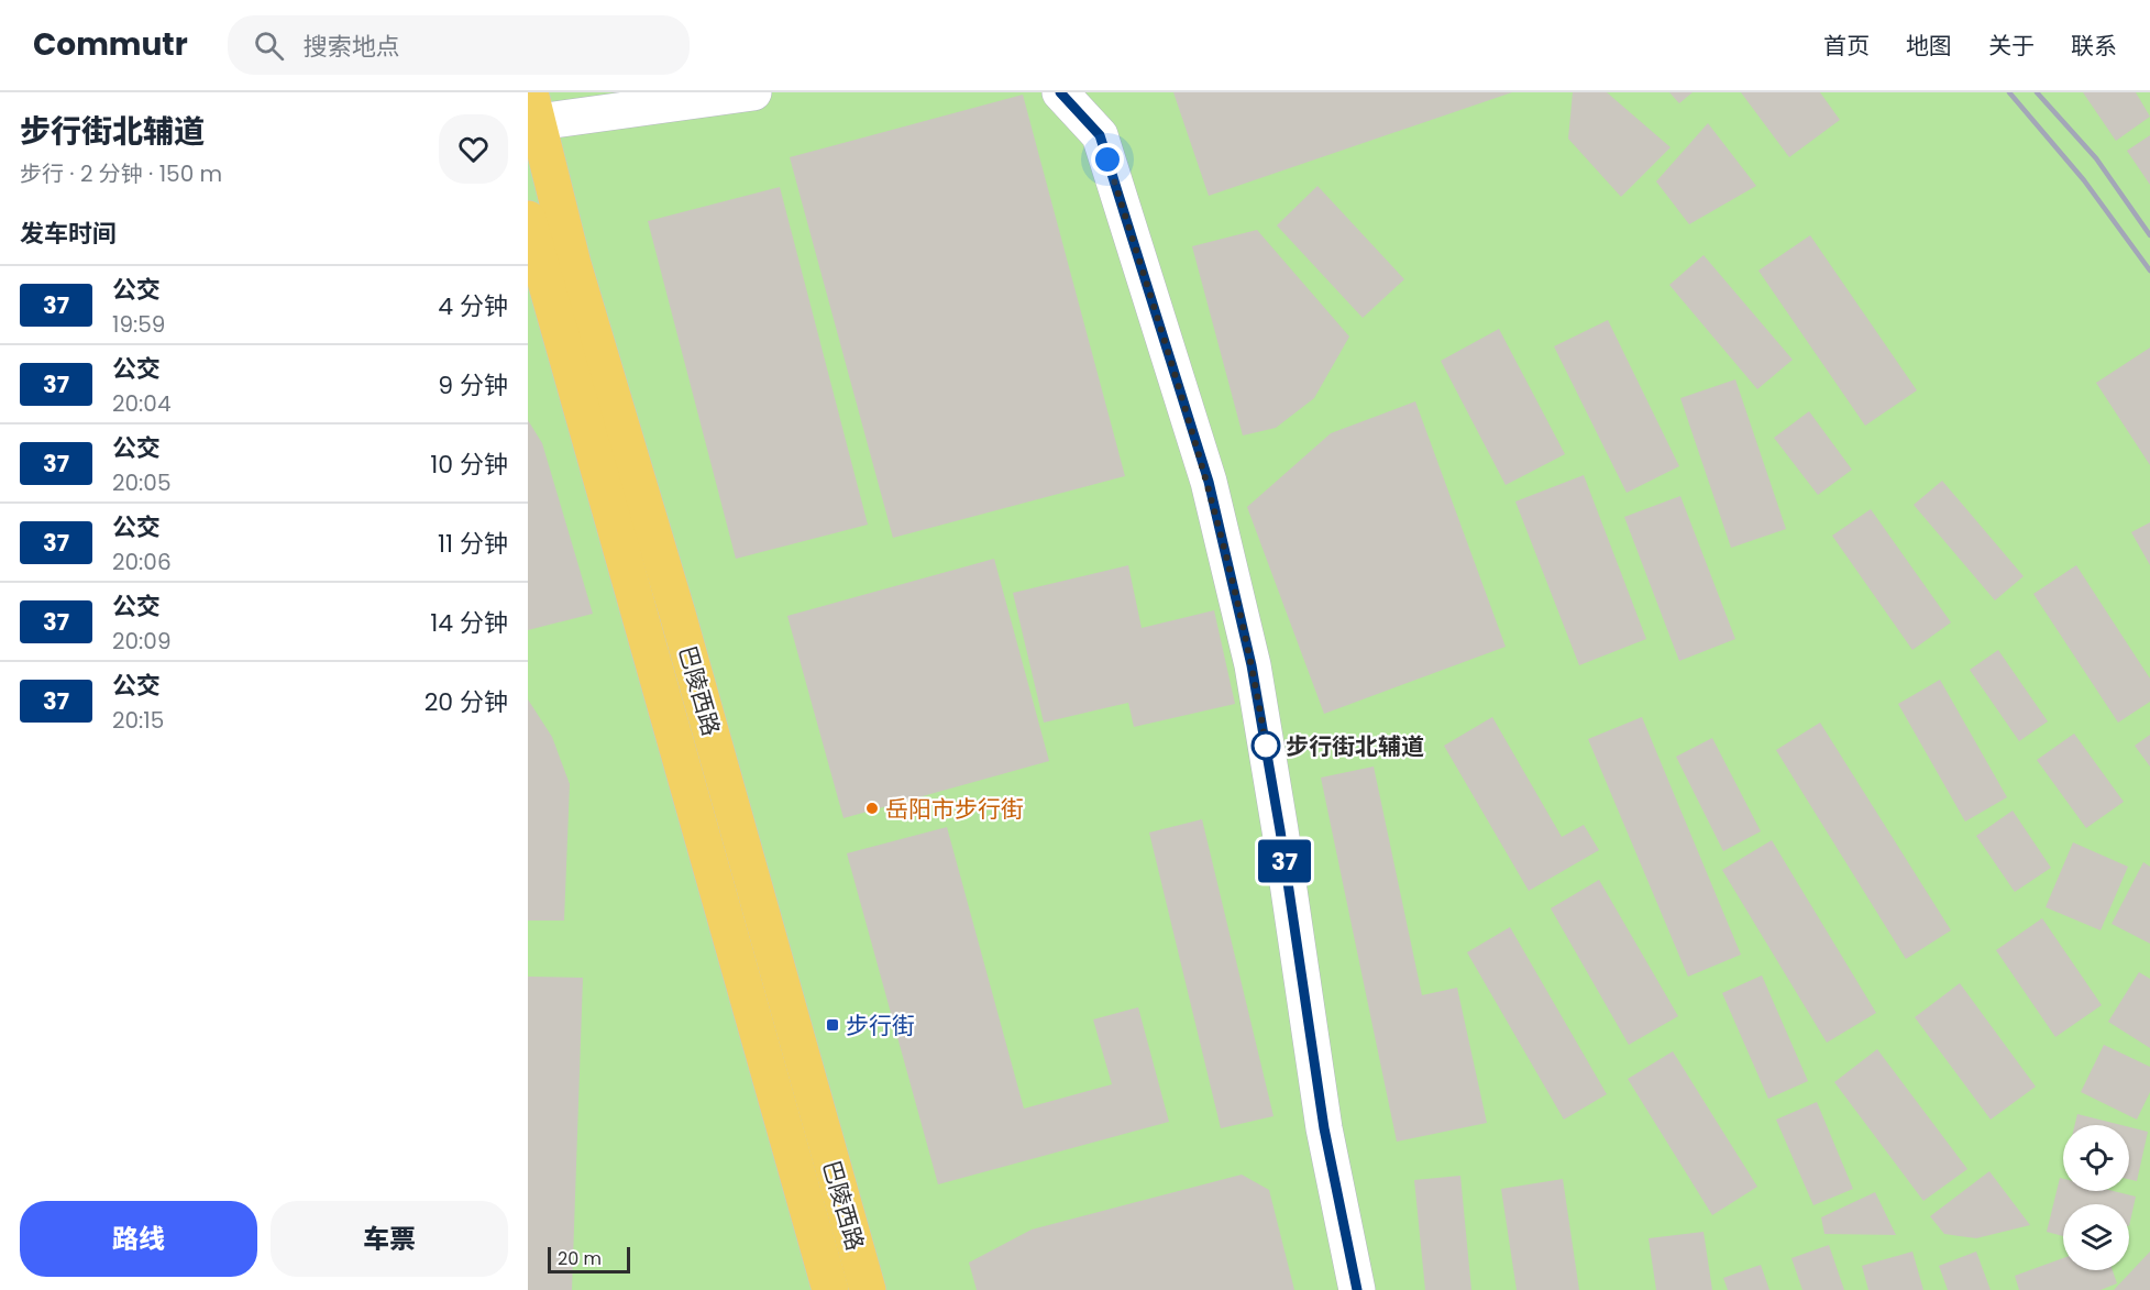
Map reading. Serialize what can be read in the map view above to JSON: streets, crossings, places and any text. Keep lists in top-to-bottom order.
{
  "streets": {
    "main road": ["巴陵西路"]
  },
  "places": {
    "other": ["步行街北辅道", "岳阳市步行街"],
    "transit": ["步行街"]
  },
  "lines": ["bus line 37"],
  "scale_bar": "20 m",
  "page": {
    "header": "Commutr",
    "search": "搜索地点",
    "nav": [
      "首页",
      "地图",
      "关于",
      "联系"
    ],
    "heading": [
      ["步行街北辅道", "步行 · 2 分钟 · 150 m"],
      "发车时间"
    ],
    "on_map": "37",
    "list": [
      {
        "mark": "37",
        "name": "公交",
        "note": "19:59",
        "value": "4 分钟"
      },
      {
        "mark": "37",
        "name": "公交",
        "note": "20:04",
        "value": "9 分钟"
      },
      {
        "mark": "37",
        "name": "公交",
        "note": "20:05",
        "value": "10 分钟"
      },
      {
        "mark": "37",
        "name": "公交",
        "note": "20:06",
        "value": "11 分钟"
      },
      {
        "mark": "37",
        "name": "公交",
        "note": "20:09",
        "value": "14 分钟"
      },
      {
        "mark": "37",
        "name": "公交",
        "note": "20:15",
        "value": "20 分钟"
      }
    ],
    "buttons": ["路线", "车票"],
    "scale": "20 m"
  }
}
